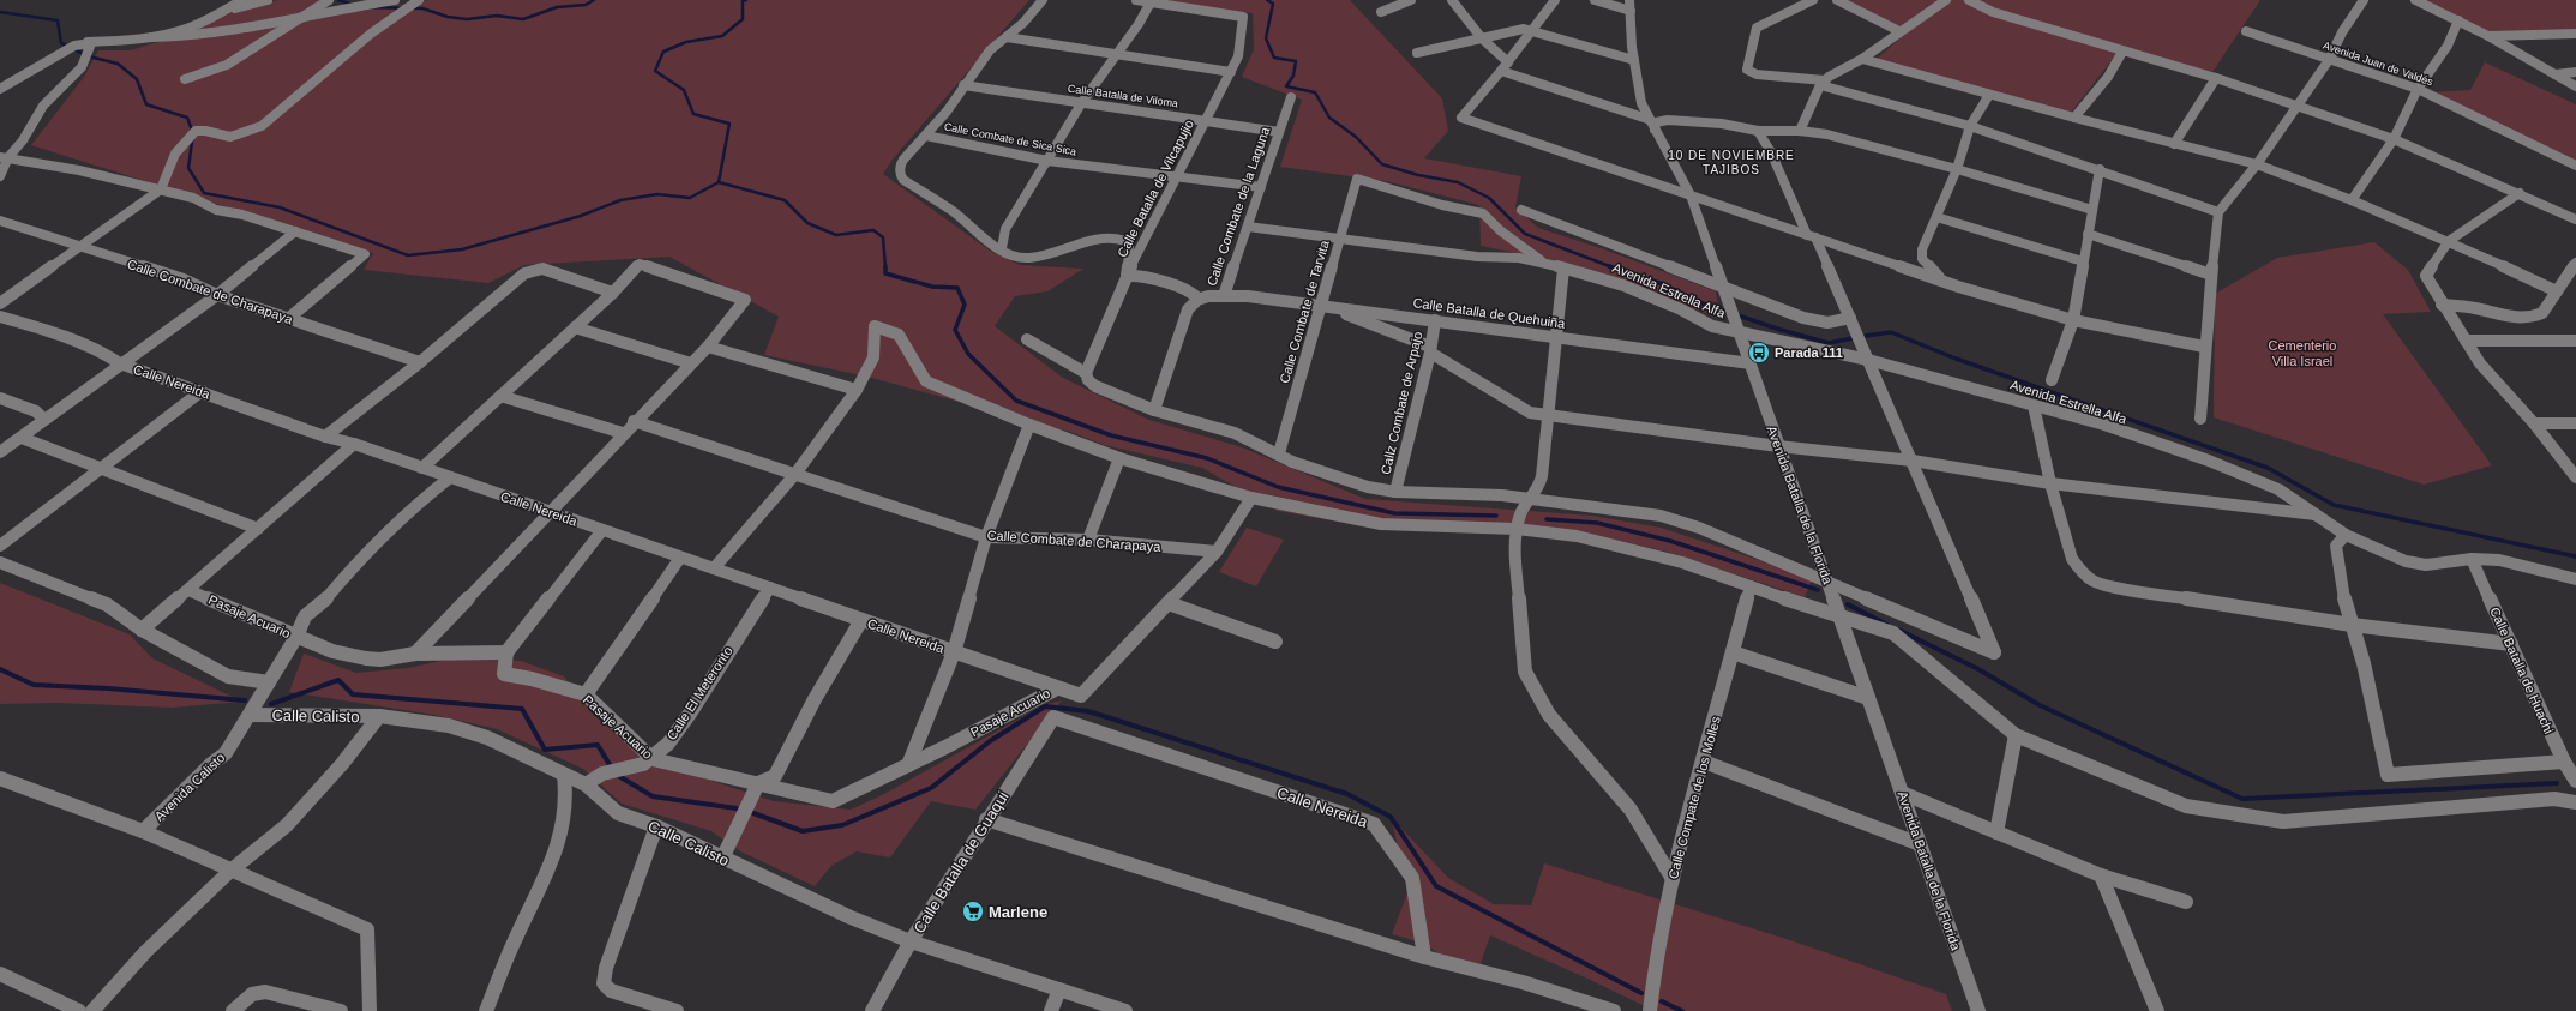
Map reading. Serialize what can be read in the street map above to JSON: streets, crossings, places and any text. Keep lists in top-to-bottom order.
{
  "streets": {
    "street": [
      "Avenida Juan de Valdés",
      "Calle Batalla de Viloma",
      "Calle Combate de Sica Sica",
      "Calle Batalla de Vilcapujio",
      "Calle Combate de la Laguna",
      "Avenida Estrella Alfa",
      "Calle Combate de Charapaya",
      "Calle Combate de Tarvita",
      "Calle Batalla de Quehuiña",
      "Calle Nereida",
      "Callz Combate de Arpajo",
      "Avenida Batalla de la Florida",
      "Pasaje Acuario",
      "Calle Batalla de Huachi",
      "Calle El Meterorito",
      "Calle Calisto",
      "Avenida Calisto",
      "Calle Compate de los Molles",
      "Calle Batalla de Guaqui"
    ]
  },
  "crossings": [
    ["Calle Batalla de Viloma", "Calle Batalla de Vilcapujio"],
    ["Calle Batalla de Viloma", "Calle Combate de la Laguna"],
    ["Calle Combate de Sica Sica", "Calle Batalla de Vilcapujio"],
    ["Calle Combate de Sica Sica", "Calle Combate de la Laguna"],
    ["Calle Combate de la Laguna", "Calle Batalla de Quehuiña"],
    ["Avenida Estrella Alfa", "Calle Combate de Tarvita"],
    ["Avenida Estrella Alfa", "Avenida Batalla de la Florida"],
    ["Avenida Estrella Alfa", "Calle Batalla de Huachi"],
    ["Calle Combate de Tarvita", "Calle Batalla de Quehuiña"],
    ["Calle Batalla de Quehuiña", "Callz Combate de Arpajo"],
    ["Calle Batalla de Quehuiña", "Avenida Batalla de la Florida"],
    ["Calle Nereida", "Pasaje Acuario"],
    ["Calle Nereida", "Calle El Meterorito"],
    ["Calle Nereida", "Avenida Calisto"],
    ["Calle Nereida", "Calle Batalla de Guaqui"],
    ["Pasaje Acuario", "Calle El Meterorito"],
    ["Pasaje Acuario", "Avenida Calisto"],
    ["Calle El Meterorito", "Calle Calisto"],
    ["Calle Calisto", "Avenida Calisto"],
    ["Calle Calisto", "Calle Batalla de Guaqui"]
  ],
  "districts": ["10 DE NOVIEMBRE TAJIBOS"],
  "parks": ["Cementerio Villa Israel"],
  "places": {
    "bus stop": ["Parada 111"],
    "supermarket": ["Marlene"]
  }
}
